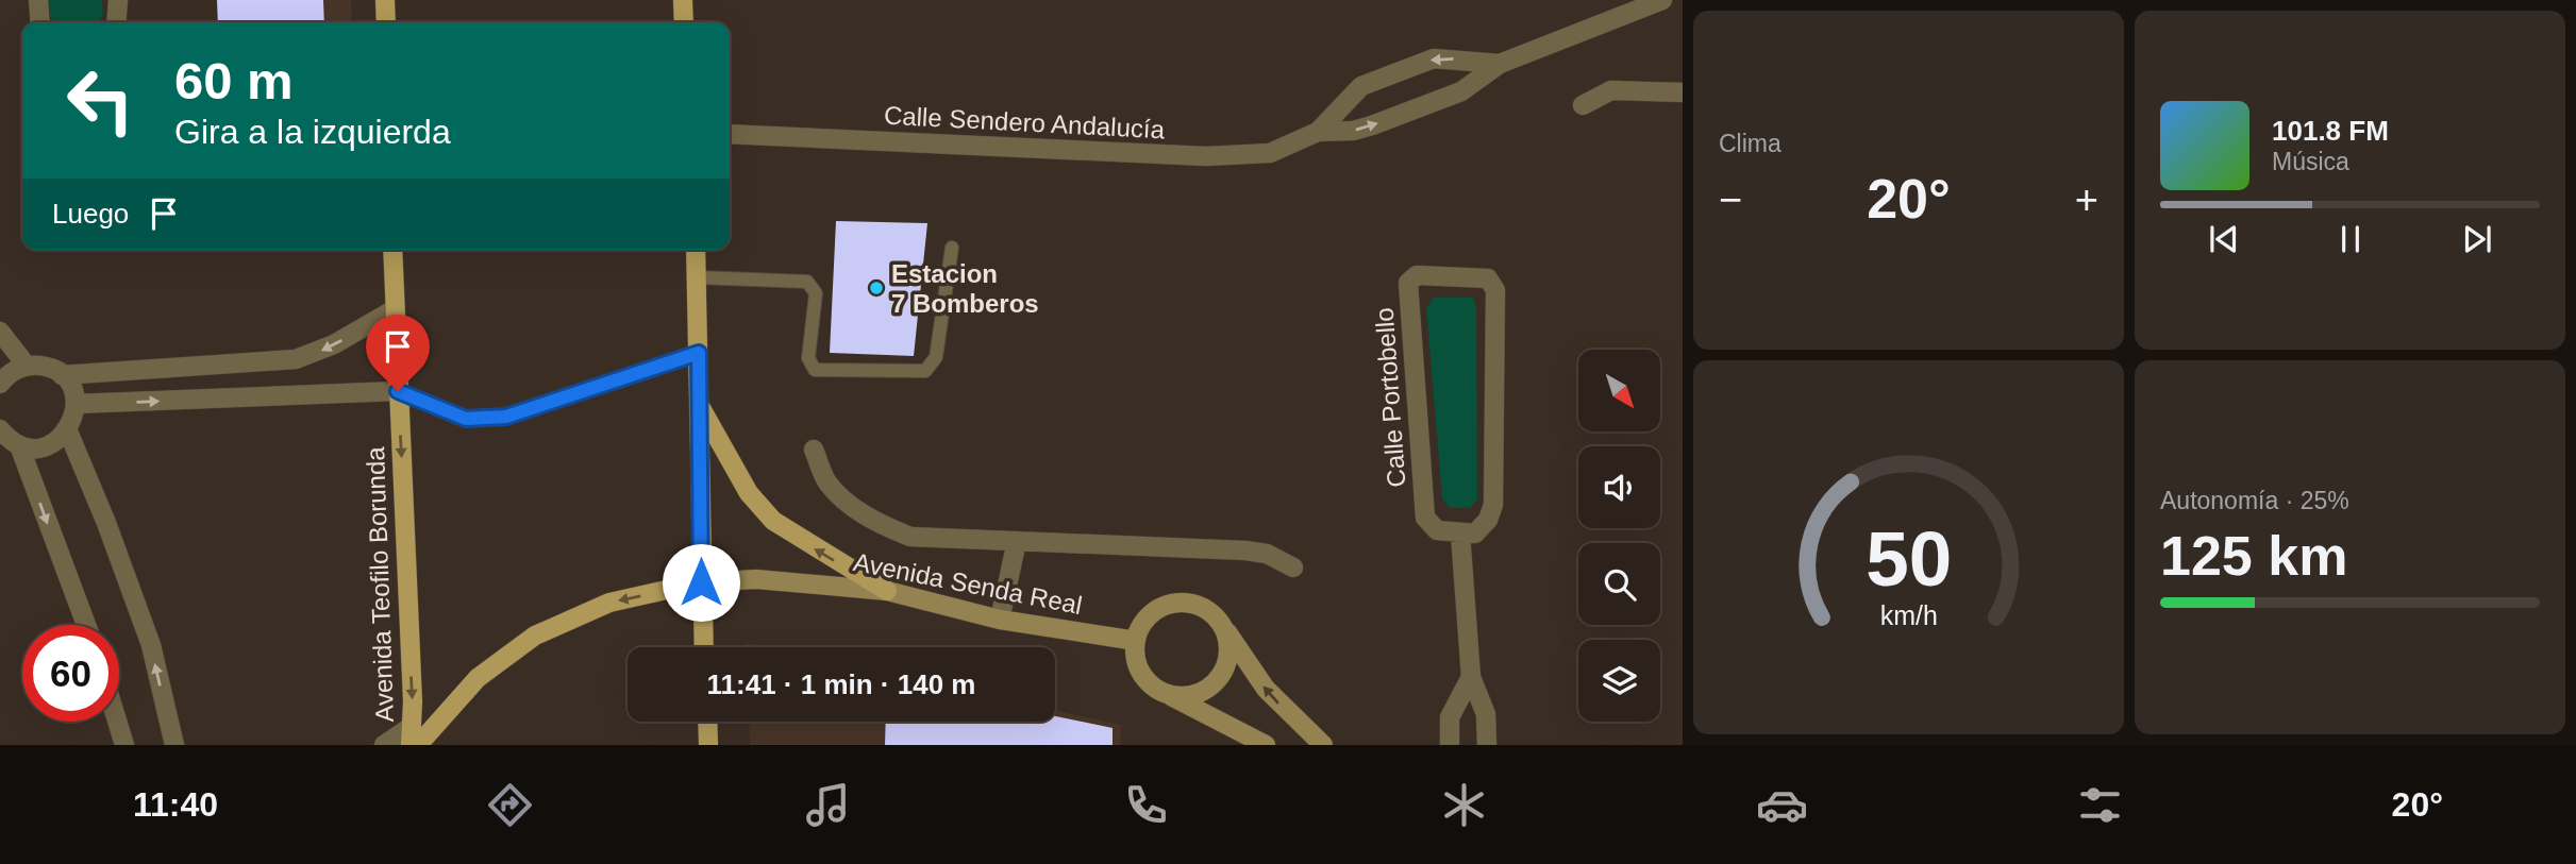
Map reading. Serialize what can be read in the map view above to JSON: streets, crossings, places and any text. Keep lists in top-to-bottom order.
{
  "streets": {
    "main road": ["Avenida Teofilo Borunda"],
    "street": ["Calle Sendero Andalucía", "Calle Portobello", "Avenida Senda Real"]
  },
  "one_way": ["Avenida Teofilo Borunda"],
  "places": ["Estacion 7 Bomberos"],
  "north": "bottom right",
  "page": {
    "tile": [
      "Clima",
      ["Autonomía · 25%", "125 km"]
    ],
    "turn": ["60 m", "Gira a la izquierda"],
    "song": ["101.8 FM", "Música"],
    "heat": ["−", "20°", "+"],
    "then": "Luego",
    "limit": "60",
    "trip": "11:41 · 1 min · 140 m",
    "tabs": ["11:40", "20°"],
    "gauge": ["50", "km/h"]
  }
}
